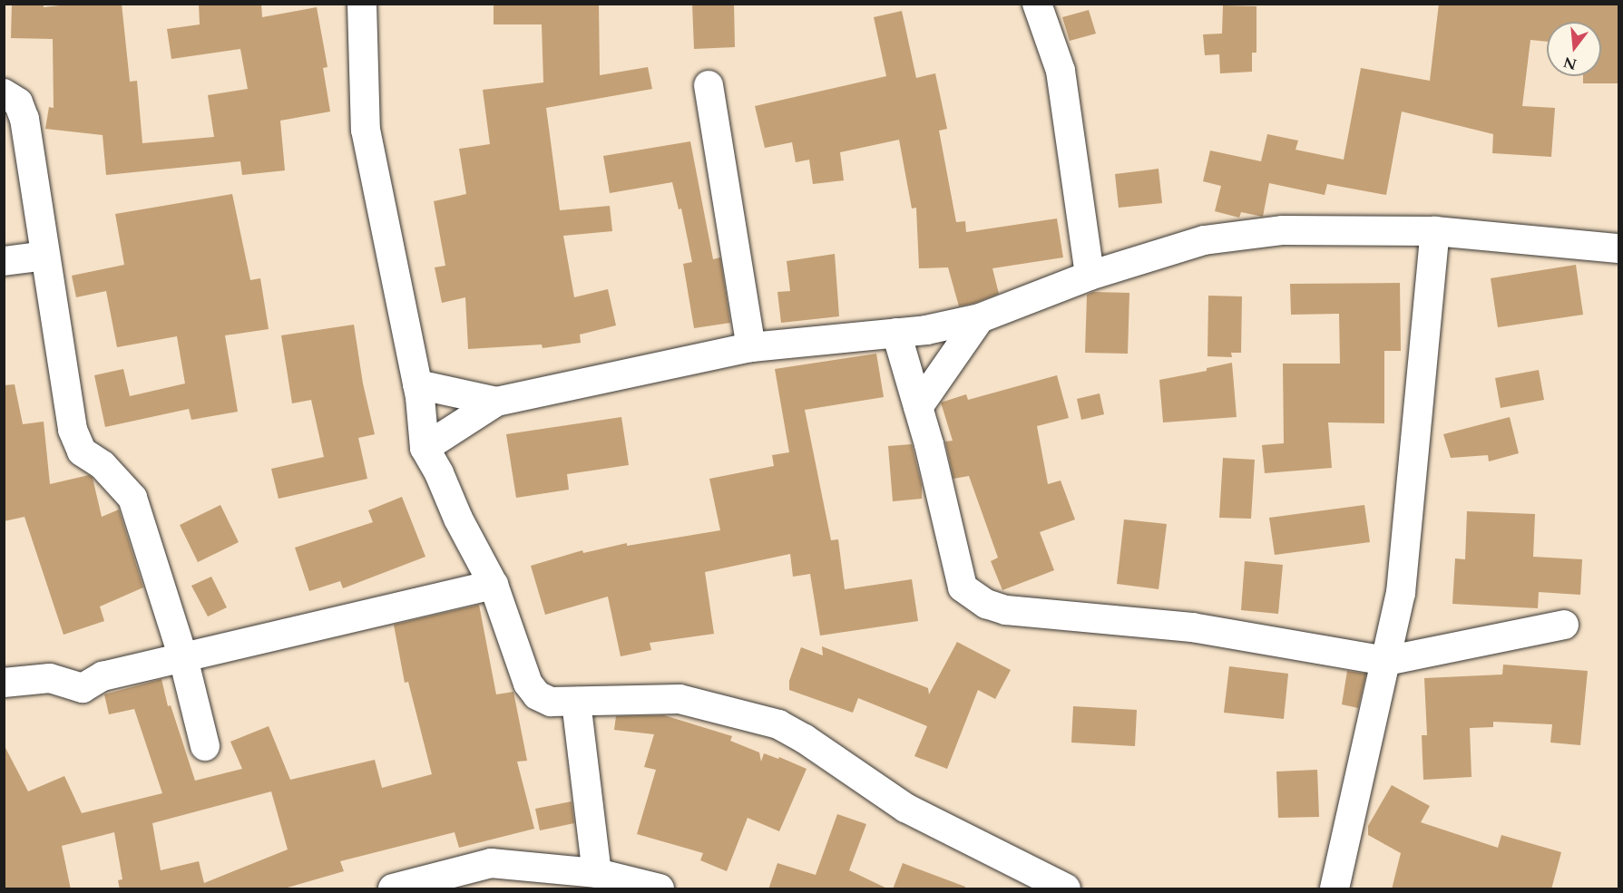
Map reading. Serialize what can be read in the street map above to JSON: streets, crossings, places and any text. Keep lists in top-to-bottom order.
{
  "north": "bottom"
}
